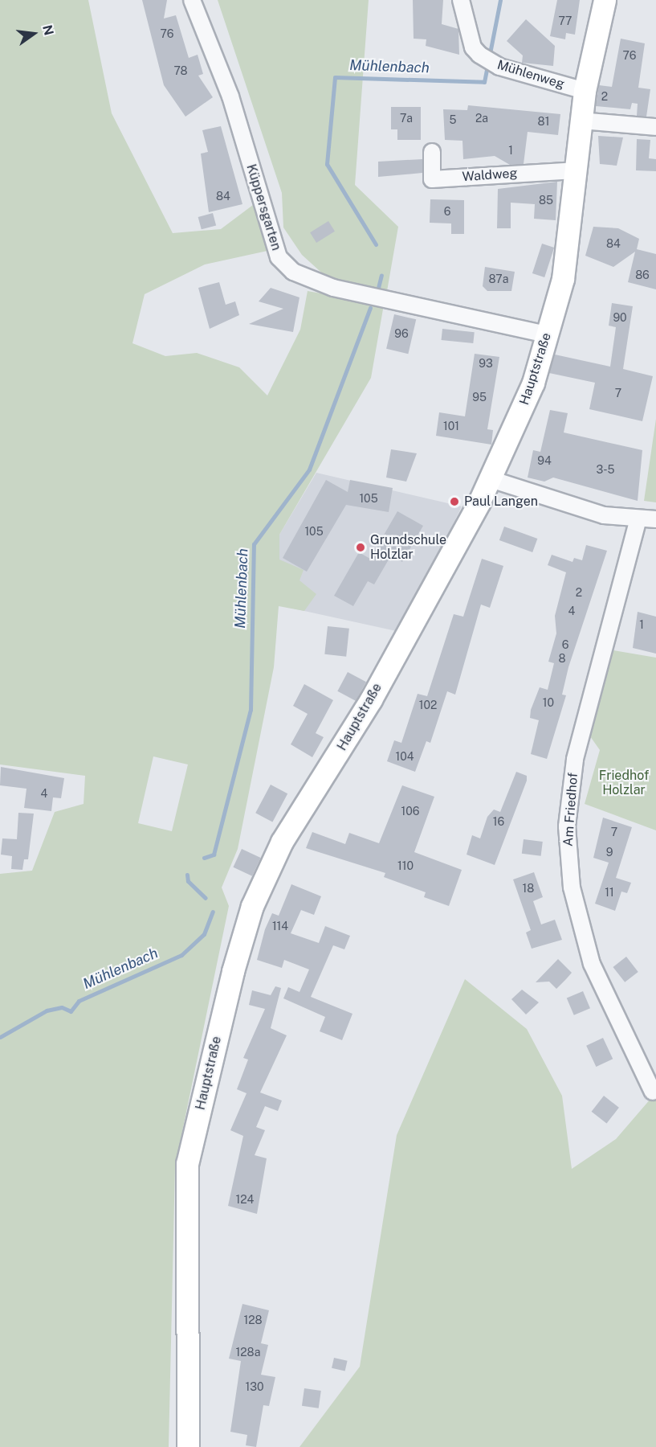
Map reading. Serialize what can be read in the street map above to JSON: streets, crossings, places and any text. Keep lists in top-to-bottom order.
{
  "streets": {
    "main road": ["Hauptstraße"],
    "street": [
      "Mühlenweg",
      "Waldweg",
      "Küppersgarten",
      "Am Friedhof"
    ]
  },
  "crossings": [
    ["Mühlenweg", "Hauptstraße"],
    ["Waldweg", "Hauptstraße"],
    ["Küppersgarten", "Hauptstraße"]
  ],
  "water": ["Mühlenbach"],
  "parks": ["Friedhof Holzlar"],
  "places": ["Paul Langen", "Grundschule Holzlar"],
  "house_numbers": [
    "77",
    "76",
    "76",
    "78",
    "2",
    "7a",
    "2a",
    "5",
    "81",
    "1",
    "84",
    "85",
    "6",
    "84",
    "86",
    "87a",
    "90",
    "96",
    "93",
    "7",
    "95",
    "101",
    "94",
    "3-5",
    "105",
    "105",
    "2",
    "4",
    "1",
    "6",
    "8",
    "10",
    "102",
    "104",
    "4",
    "106",
    "16",
    "7",
    "9",
    "110",
    "18",
    "11",
    "114",
    "124",
    "128",
    "128a",
    "130"
  ],
  "north": "right"
}
